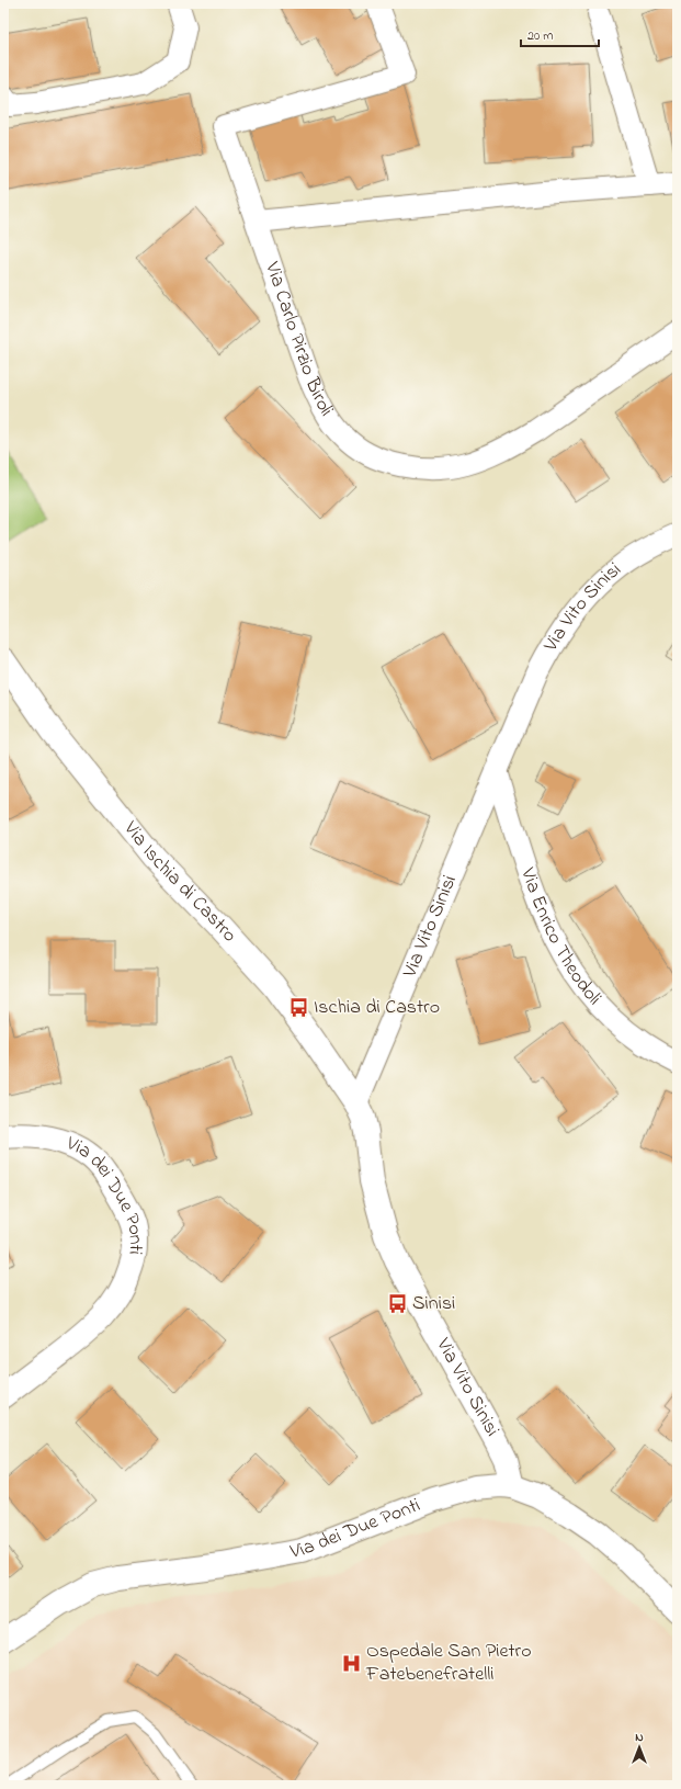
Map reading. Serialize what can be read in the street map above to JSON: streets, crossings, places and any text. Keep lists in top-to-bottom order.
{
  "streets": {
    "street": [
      "Via Carlo Pirzio Biroli",
      "Via Vito Sinisi",
      "Via Ischia di Castro",
      "Via Enrico Theodoli",
      "Via dei Due Ponti"
    ]
  },
  "crossings": [
    ["Via Vito Sinisi", "Via Ischia di Castro"],
    ["Via Vito Sinisi", "Via Enrico Theodoli"],
    ["Via Vito Sinisi", "Via dei Due Ponti"]
  ],
  "places": {
    "bus stop": ["Ischia di Castro", "Sinisi"],
    "hospital": ["Ospedale San Pietro Fatebenefratelli"]
  },
  "scale_bar": "20 m",
  "north": "top"
}
